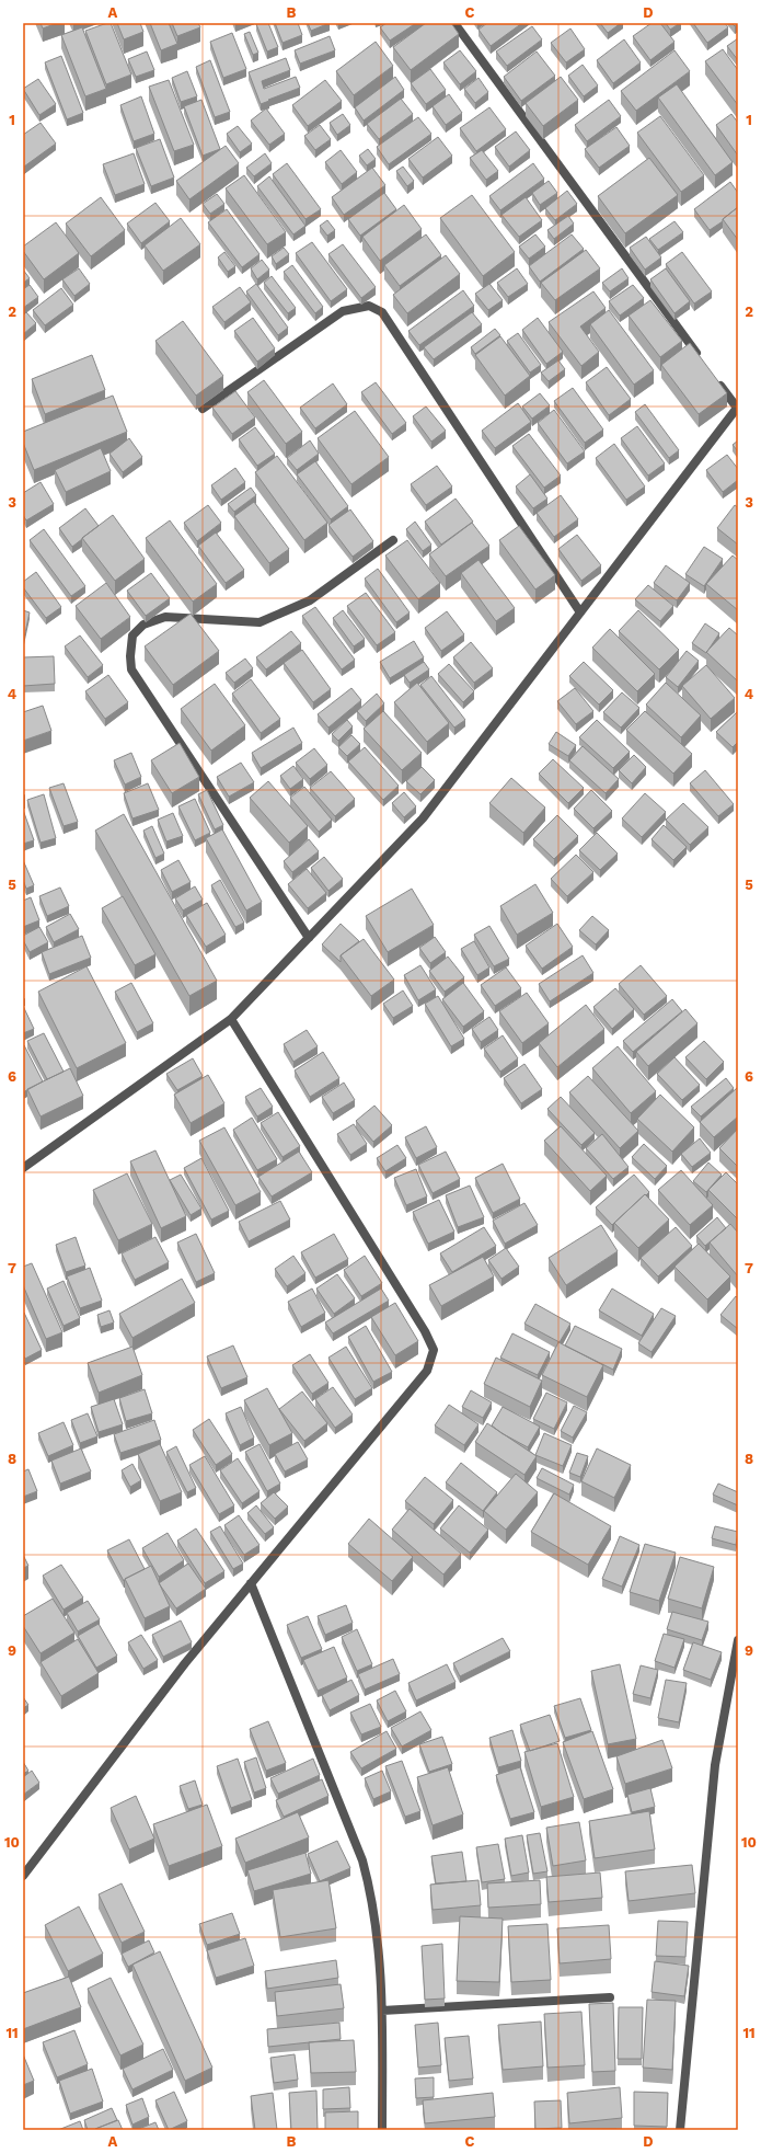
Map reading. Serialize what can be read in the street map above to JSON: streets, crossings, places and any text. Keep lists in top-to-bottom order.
{
  "grid": {
    "columns": [
      "A",
      "B",
      "C",
      "D"
    ],
    "rows": [
      "1",
      "2",
      "3",
      "4",
      "5",
      "6",
      "7",
      "8",
      "9",
      "10",
      "11"
    ]
  }
}
